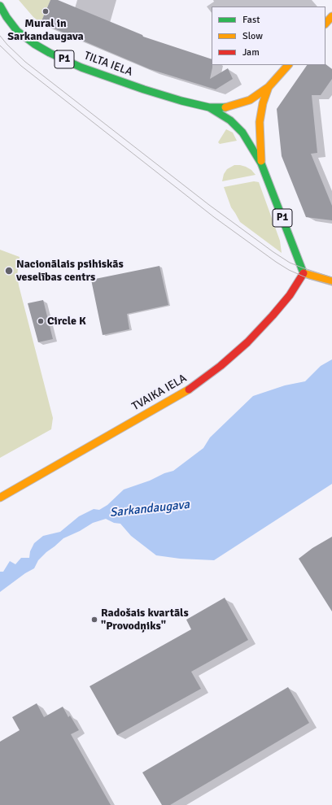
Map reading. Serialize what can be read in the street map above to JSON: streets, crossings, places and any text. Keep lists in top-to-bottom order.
{
  "streets": {
    "main road": ["P1", "TILTA IELA", "TVAIKA IELA"]
  },
  "crossings": [
    ["P1", "TILTA IELA"],
    ["P1", "TVAIKA IELA"]
  ],
  "water": ["Sarkandaugava"],
  "places": [
    "Mural in Sarkandaugava",
    "Nacionālais psihiskās veselības centrs",
    "Circle K",
    "Radošais kvartāls \"Provodņiks\""
  ],
  "legend": ["Fast", "Slow", "Jam"]
}
